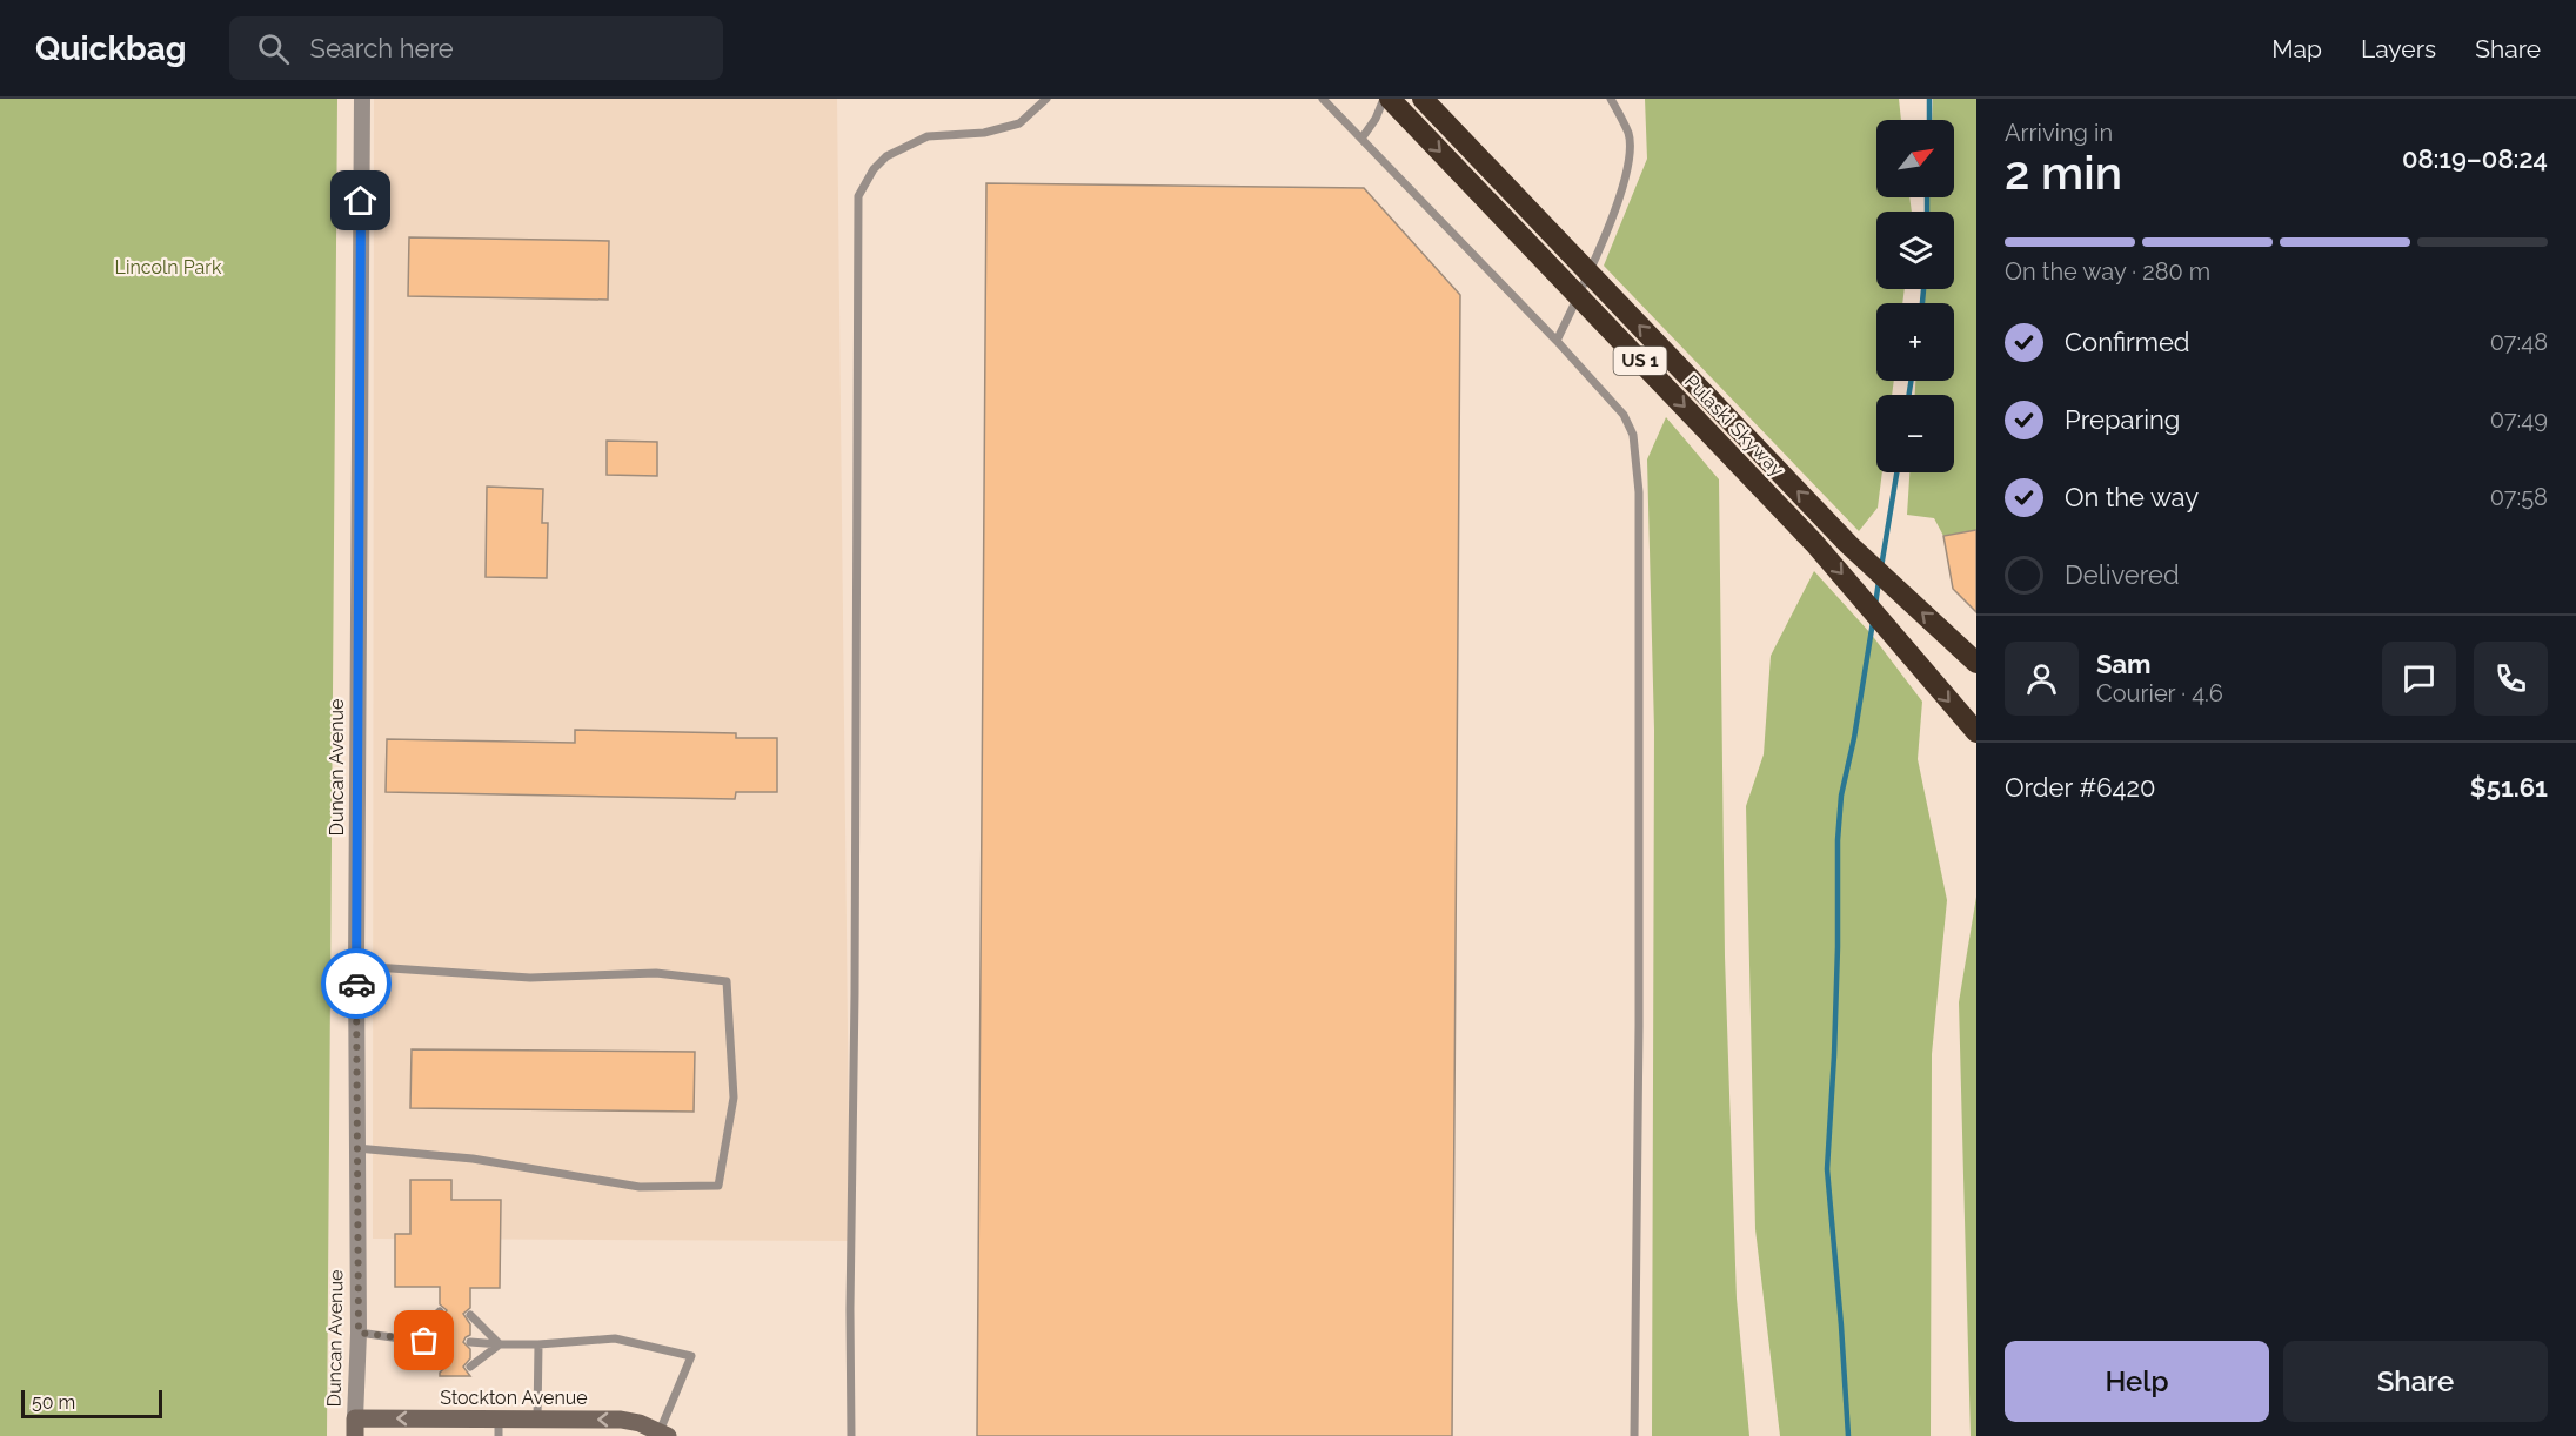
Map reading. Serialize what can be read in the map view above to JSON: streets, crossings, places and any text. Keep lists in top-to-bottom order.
{
  "streets": {
    "highway": ["US 1", "Pulaski Skyway"],
    "main road": ["Stockton Avenue"],
    "street": ["Duncan Avenue"]
  },
  "crossings": [
    ["Duncan Avenue", "Stockton Avenue"]
  ],
  "one_way": ["Stockton Avenue"],
  "parks": ["Lincoln Park"],
  "scale_bar": "50 m",
  "north": "top right",
  "page": {
    "header": "Quickbag",
    "search": "Search here",
    "nav": ["Map", "Layers", "Share"],
    "heading": ["2 min", "Arriving in", "08:19–08:24"],
    "panel": [
      "Sam",
      "Courier · 4.6",
      "Order #6420",
      "$51.61"
    ],
    "map_buttons": ["+", "−"],
    "bar": "On the way · 280 m",
    "list": [
      ["Confirmed", "07:48"],
      ["Preparing", "07:49"],
      ["On the way", "07:58"],
      "Delivered"
    ],
    "buttons": ["Help", "Share"],
    "scale": "50 m"
  }
}
